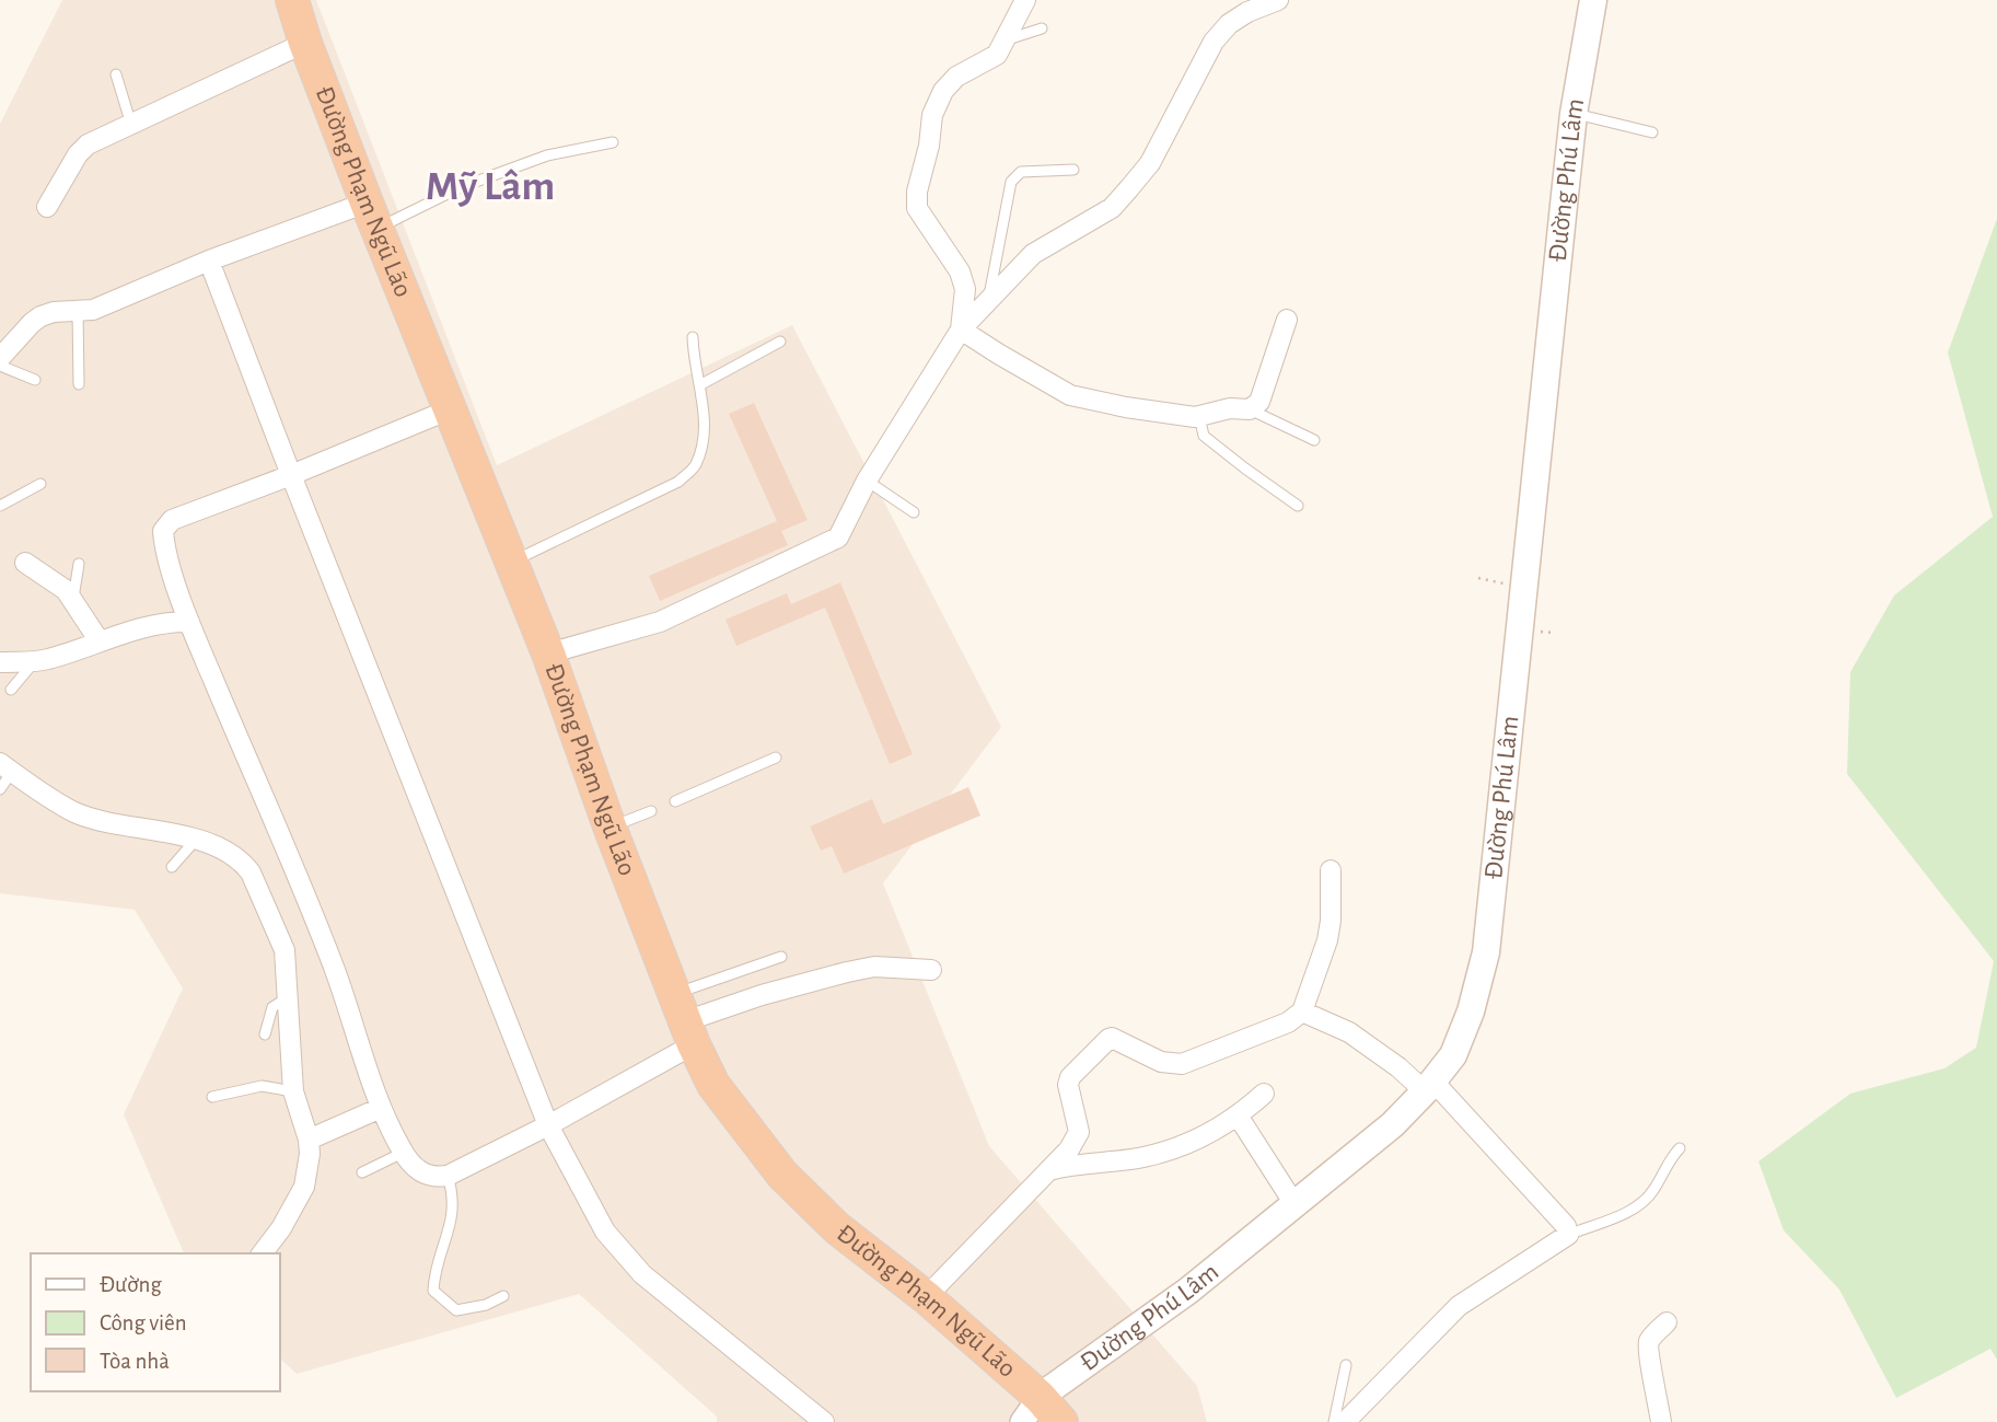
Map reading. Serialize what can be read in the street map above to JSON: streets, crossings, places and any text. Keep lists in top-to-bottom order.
{
  "streets": {
    "highway": ["Đường Phạm Ngũ Lão"],
    "main road": ["Đường Phú Lâm"]
  },
  "crossings": [
    ["Đường Phú Lâm", "Đường Phạm Ngũ Lão"]
  ],
  "districts": ["Mỹ Lâm"],
  "legend": ["Đường", "Công viên", "Tòa nhà"]
}
